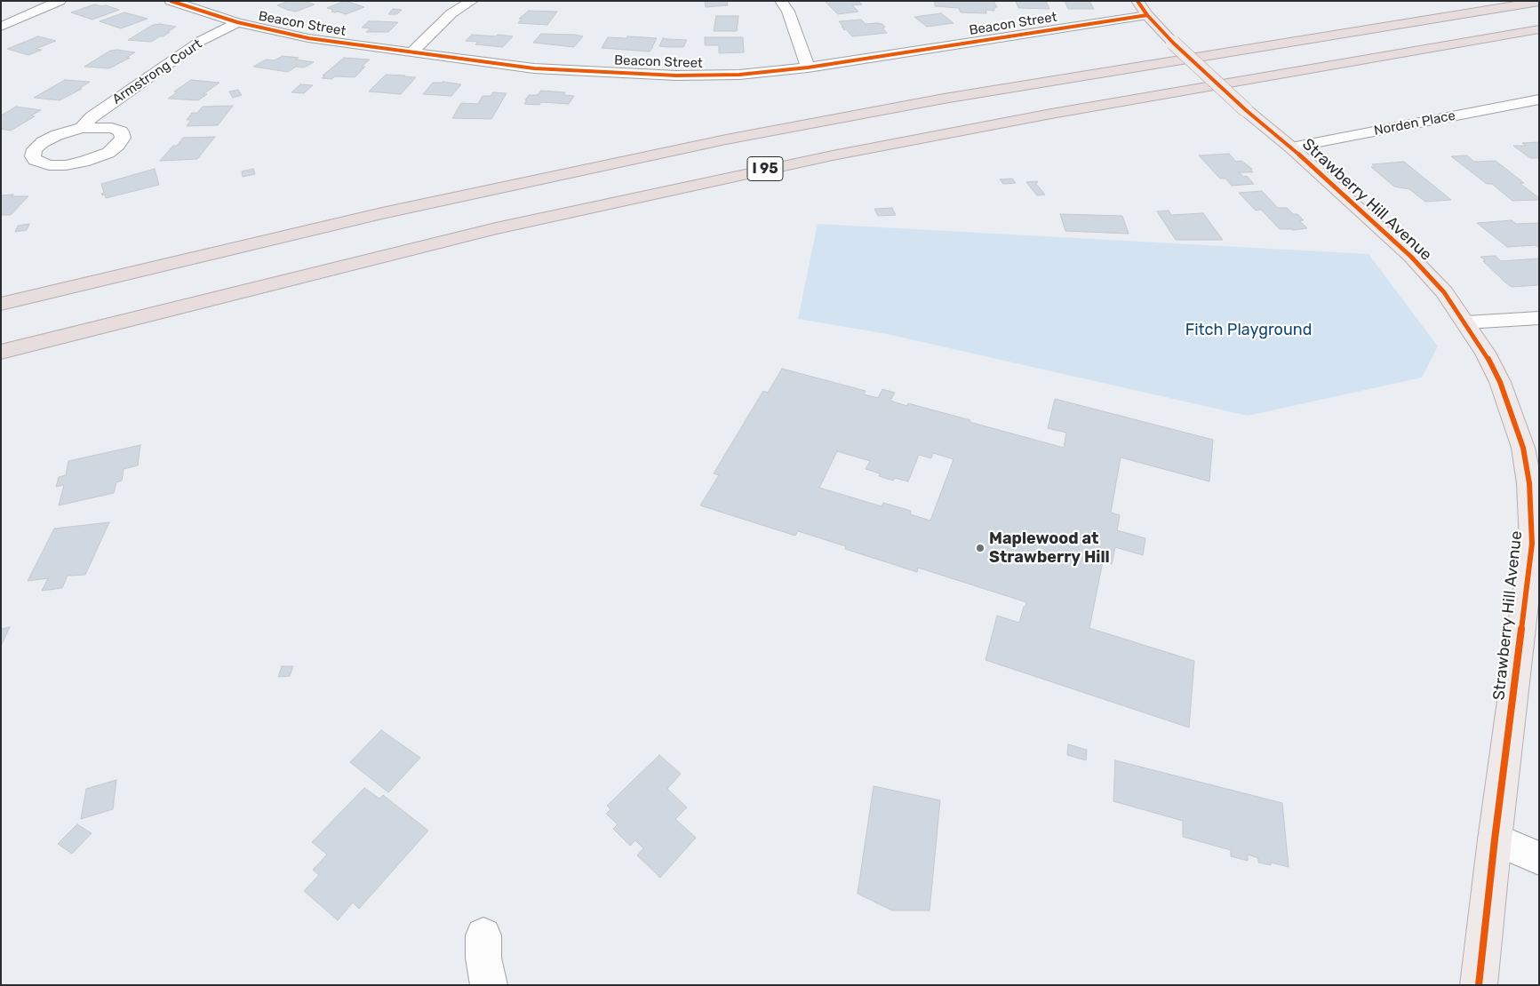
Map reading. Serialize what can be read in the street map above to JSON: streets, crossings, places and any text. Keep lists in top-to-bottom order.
{
  "streets": {
    "highway": ["I 95"],
    "main road": ["Strawberry Hill Avenue"],
    "street": ["Beacon Street", "Armstrong Court", "Norden Place"]
  },
  "crossings": [
    ["Beacon Street", "Armstrong Court"],
    ["Beacon Street", "Strawberry Hill Avenue"],
    ["Norden Place", "Strawberry Hill Avenue"]
  ],
  "parks": ["Fitch Playground"],
  "places": ["Maplewood at Strawberry Hill"]
}
